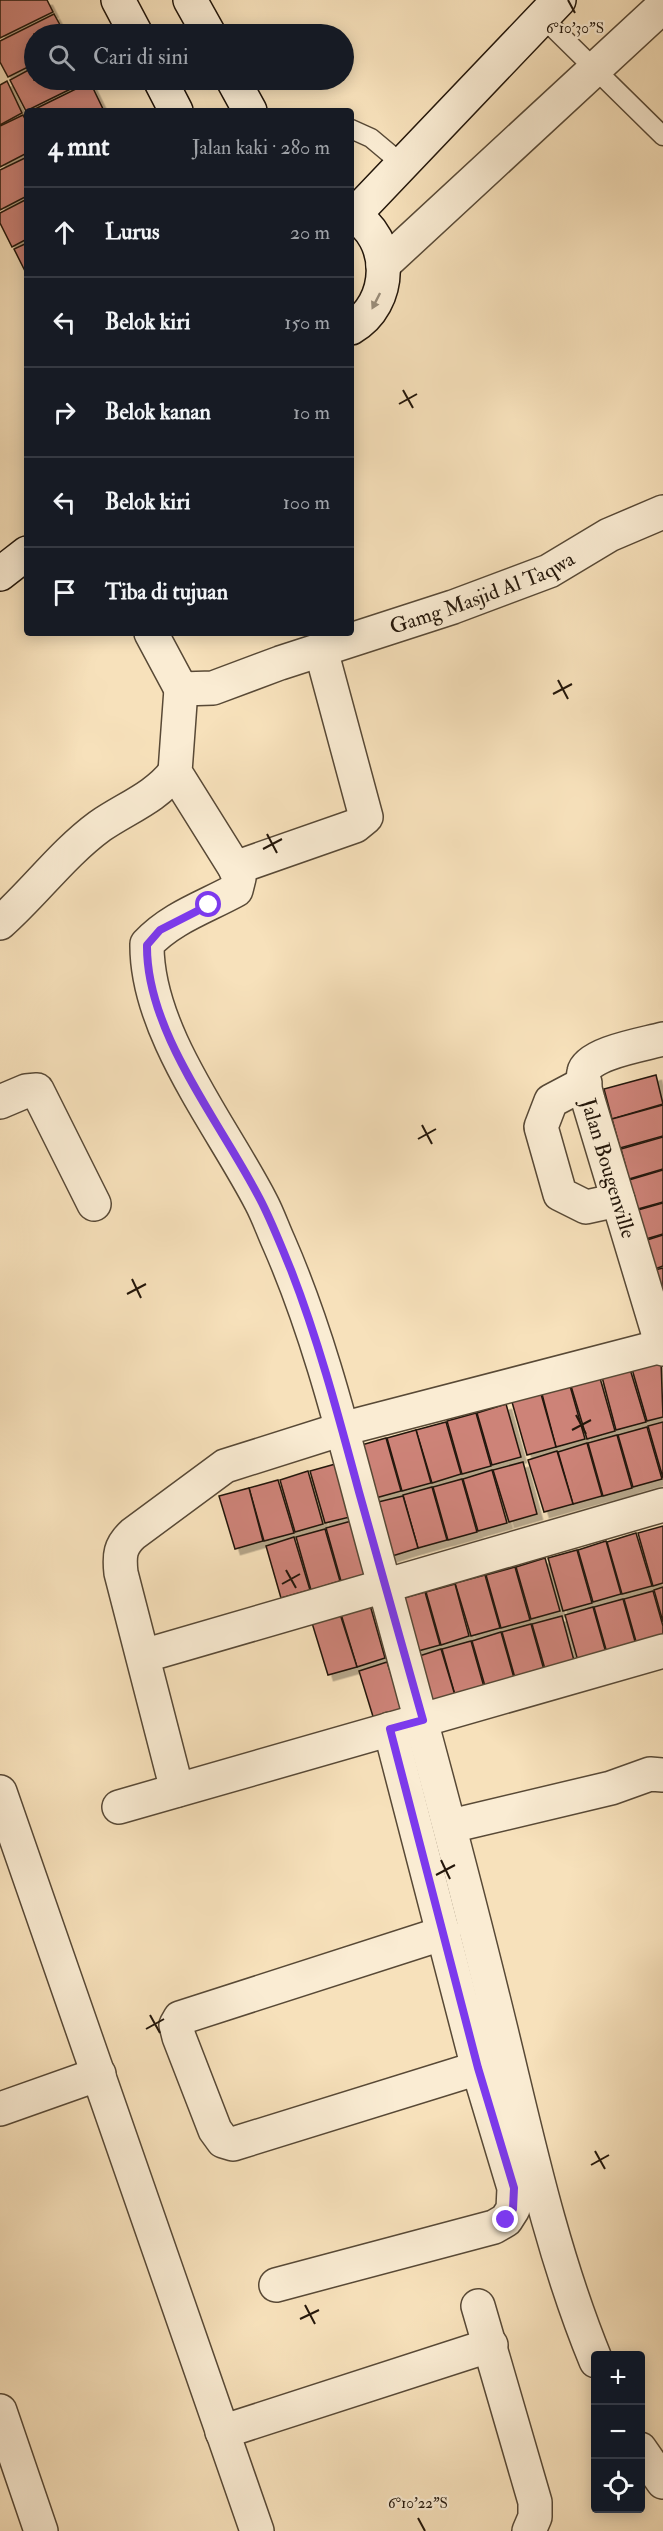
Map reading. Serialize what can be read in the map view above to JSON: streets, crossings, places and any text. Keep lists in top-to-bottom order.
{
  "streets": {
    "street": ["Gamg Masjid Al Taqwa", "Jalan Bougenville"]
  },
  "page": {
    "search": "Cari di sini",
    "heading": ["4 mnt", "Jalan kaki · 280 m"],
    "list": [
      ["Lurus", "20 m"],
      ["Belok kiri", "150 m"],
      ["Belok kanan", "10 m"],
      ["Belok kiri", "100 m"],
      "Tiba di tujuan"
    ],
    "map_buttons": ["+", "−"]
  },
  "coordinates": ["6°10'30\"S", "6°10'22\"S"]
}
